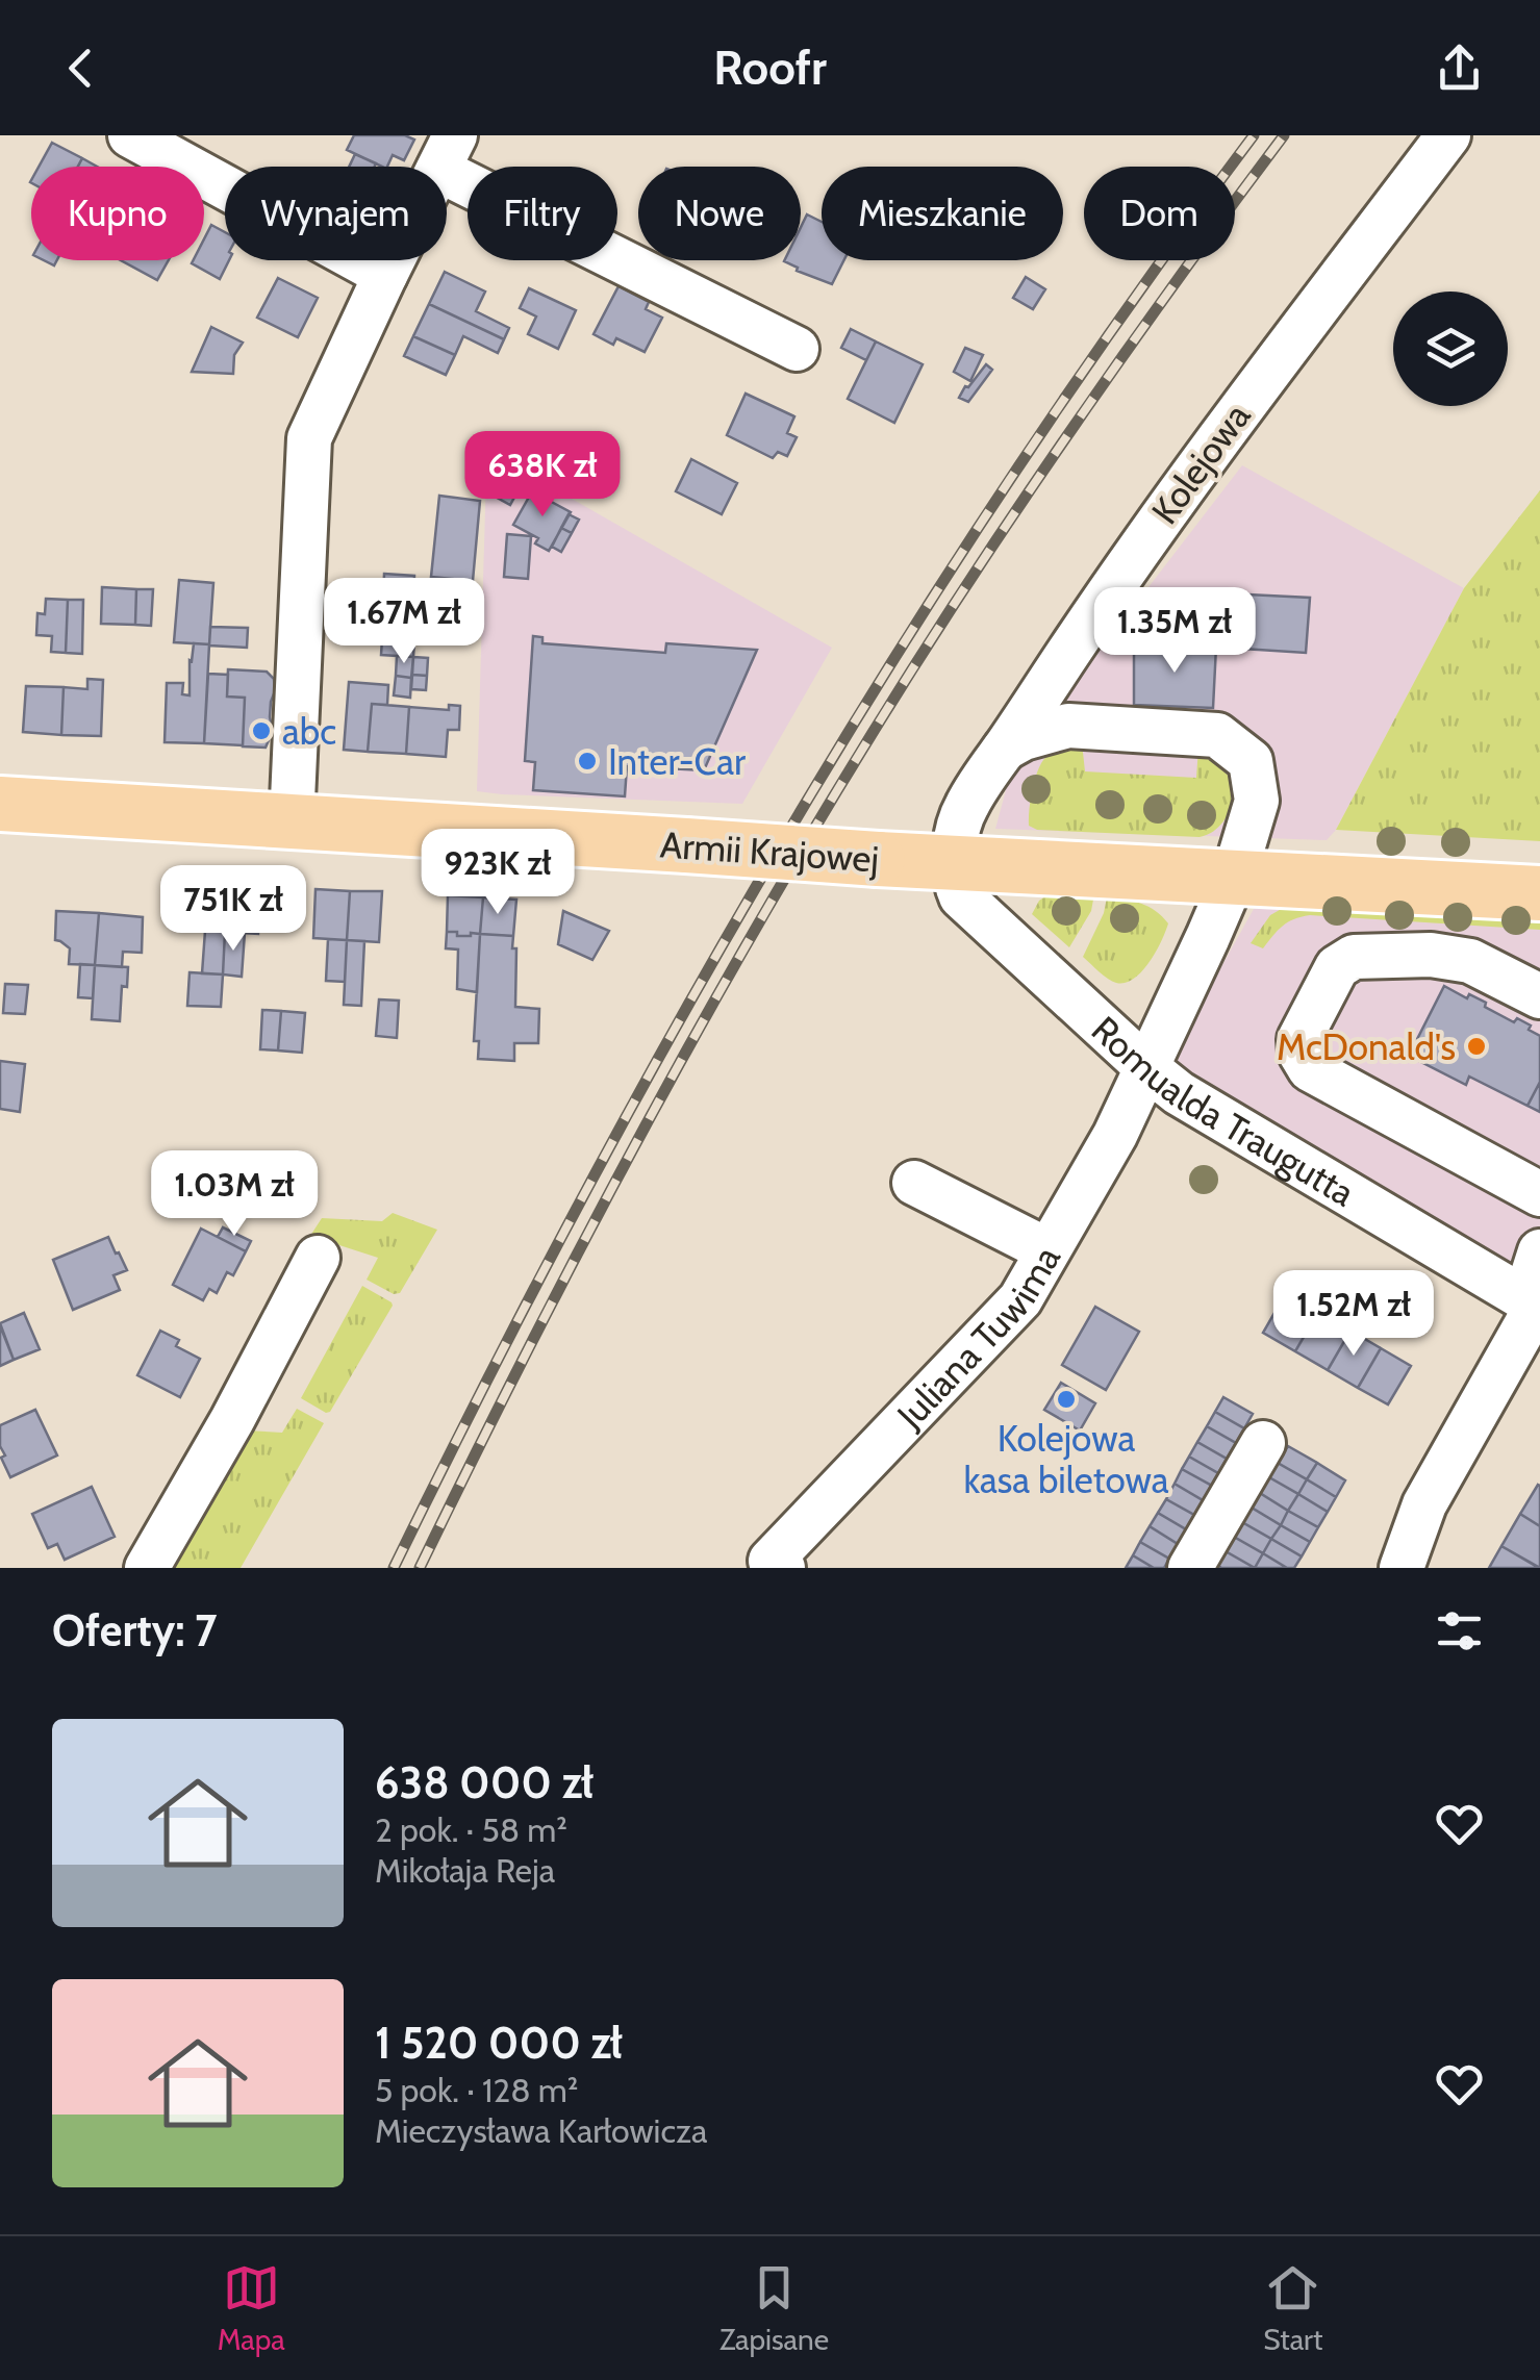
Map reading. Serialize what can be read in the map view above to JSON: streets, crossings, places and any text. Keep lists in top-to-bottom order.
{
  "streets": {
    "main road": ["Armii Krajowej"],
    "street": ["Kolejowa", "Romualda Traugutta", "Juliana Tuwima"]
  },
  "crossings": [
    ["Kolejowa", "Armii Krajowej"],
    ["Kolejowa", "Romualda Traugutta"],
    ["Kolejowa", "Juliana Tuwima"],
    ["Armii Krajowej", "Romualda Traugutta"],
    ["Armii Krajowej", "Juliana Tuwima"],
    ["Romualda Traugutta", "Juliana Tuwima"]
  ],
  "places": [
    "abc",
    "Inter-Car",
    "McDonald's",
    "Kolejowa kasa biletowa"
  ],
  "page": {
    "header": "Roofr",
    "chip": [
      "Kupno",
      "Wynajem",
      "Filtry",
      "Nowe",
      "Mieszkanie",
      "Dom"
    ],
    "price": [
      "638K zł",
      "1.67M zł",
      "1.35M zł",
      "923K zł",
      "751K zł",
      "1.03M zł",
      "1.52M zł"
    ],
    "heading": "Oferty: 7",
    "list": [
      {
        "name": "638 000 zł",
        "note": "2 pok. · 58 m² · Mikołaja Reja"
      },
      {
        "name": "1 520 000 zł",
        "note": "5 pok. · 128 m² · Mieczysława Karłowicza"
      }
    ],
    "tabs": ["Mapa", "Zapisane", "Start"]
  }
}
